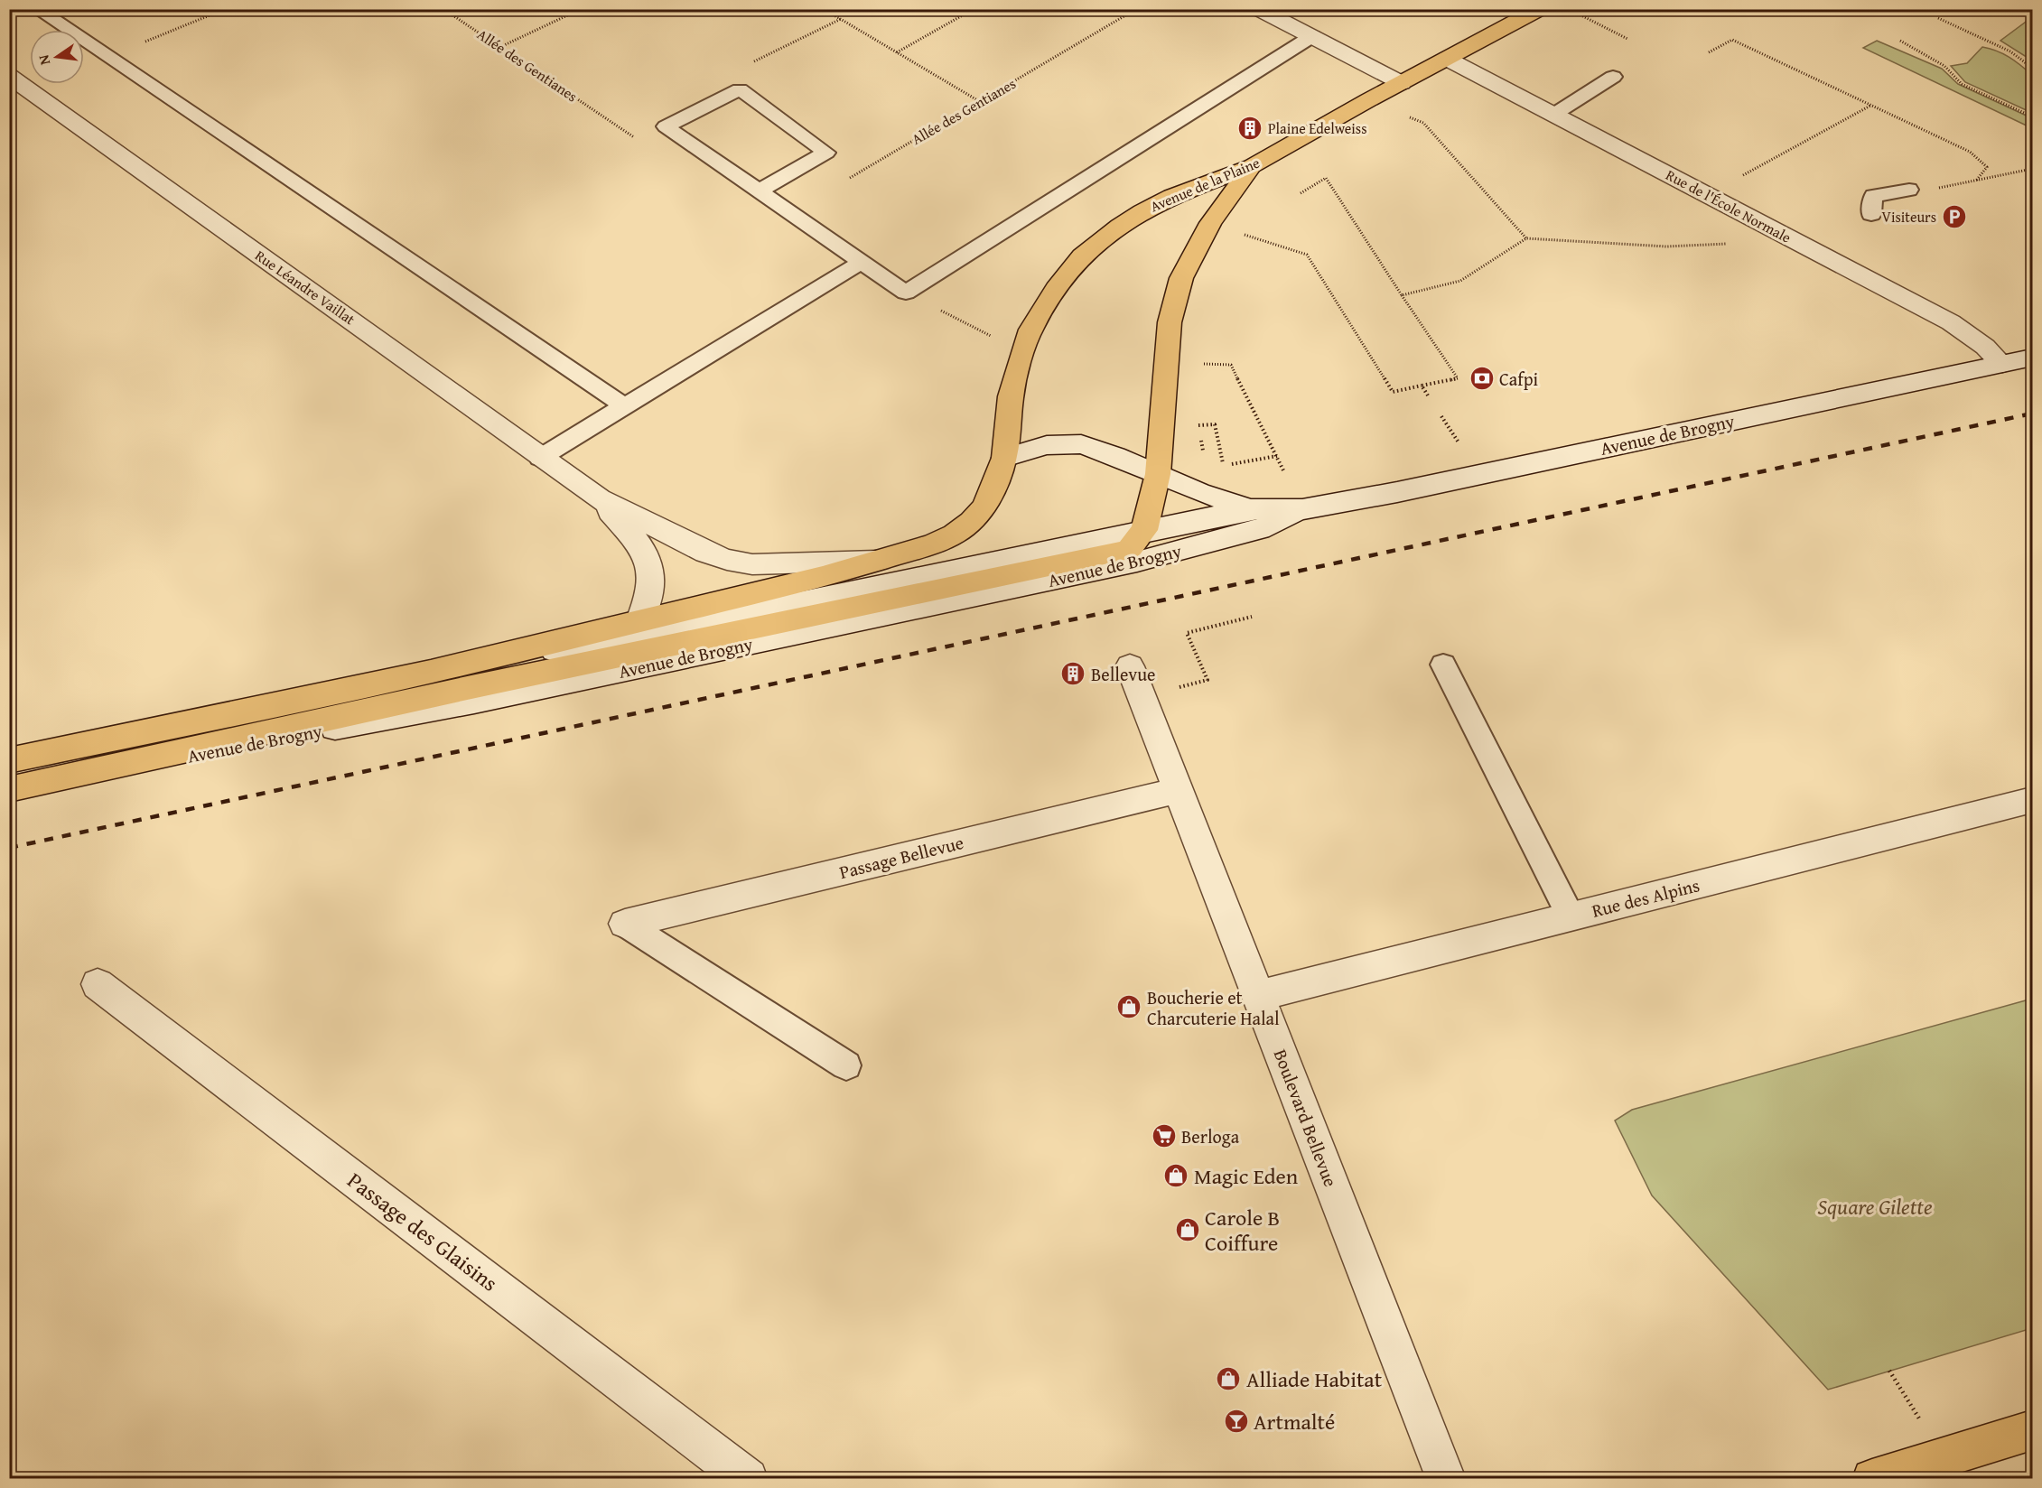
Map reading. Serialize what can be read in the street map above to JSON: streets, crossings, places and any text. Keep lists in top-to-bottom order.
{
  "streets": {
    "main road": ["Avenue de la Plaine", "Avenue de Brogny"],
    "street": [
      "Rue de l'École Normale",
      "Rue Léandre Vaillat",
      "Passage Bellevue",
      "Rue des Alpins",
      "Boulevard Bellevue",
      "Passage des Glaisins"
    ],
    "path": ["Allée des Gentianes"]
  },
  "crossings": [
    ["Avenue de la Plaine", "Rue de l'École Normale"],
    ["Avenue de la Plaine", "Rue Léandre Vaillat"],
    ["Avenue de la Plaine", "Avenue de Brogny"],
    ["Rue de l'École Normale", "Avenue de Brogny"],
    ["Rue Léandre Vaillat", "Avenue de Brogny"],
    ["Passage Bellevue", "Boulevard Bellevue"],
    ["Rue des Alpins", "Boulevard Bellevue"]
  ],
  "parks": ["Square Gilette"],
  "places": {
    "building": ["Plaine Edelweiss", "Bellevue"],
    "parking": ["Visiteurs"],
    "bank": ["Cafpi"],
    "shop": [
      "Boucherie et Charcuterie Halal",
      "Magic Eden",
      "Carole B Coiffure",
      "Alliade Habitat"
    ],
    "supermarket": ["Berloga"],
    "bar": ["Artmalté"]
  },
  "north": "left"
}
